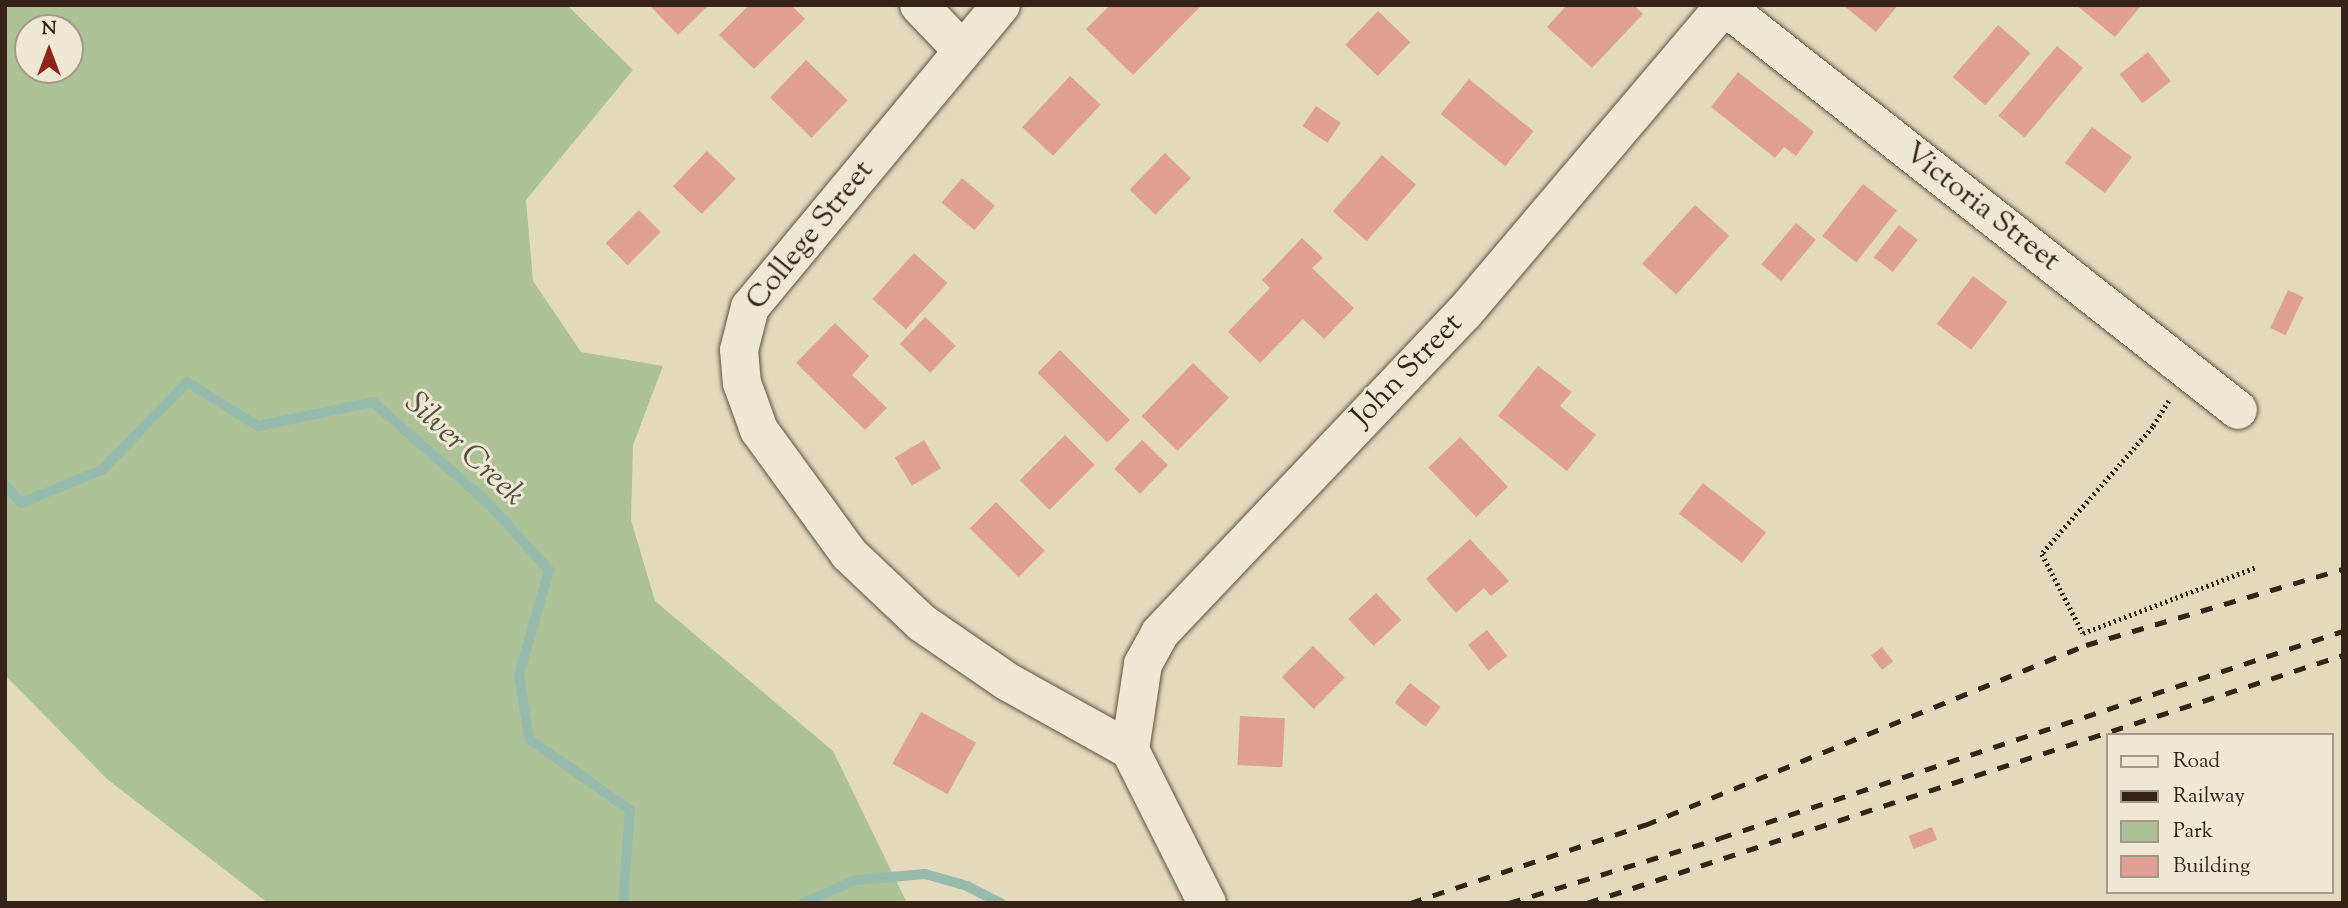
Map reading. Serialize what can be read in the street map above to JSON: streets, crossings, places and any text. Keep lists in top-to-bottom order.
{
  "streets": {
    "street": ["Victoria Street", "College Street", "John Street"]
  },
  "crossings": [
    ["Victoria Street", "John Street"],
    ["College Street", "John Street"]
  ],
  "water": ["Silver Creek"],
  "legend": [
    "Road",
    "Railway",
    "Park",
    "Building"
  ],
  "north": "top"
}
